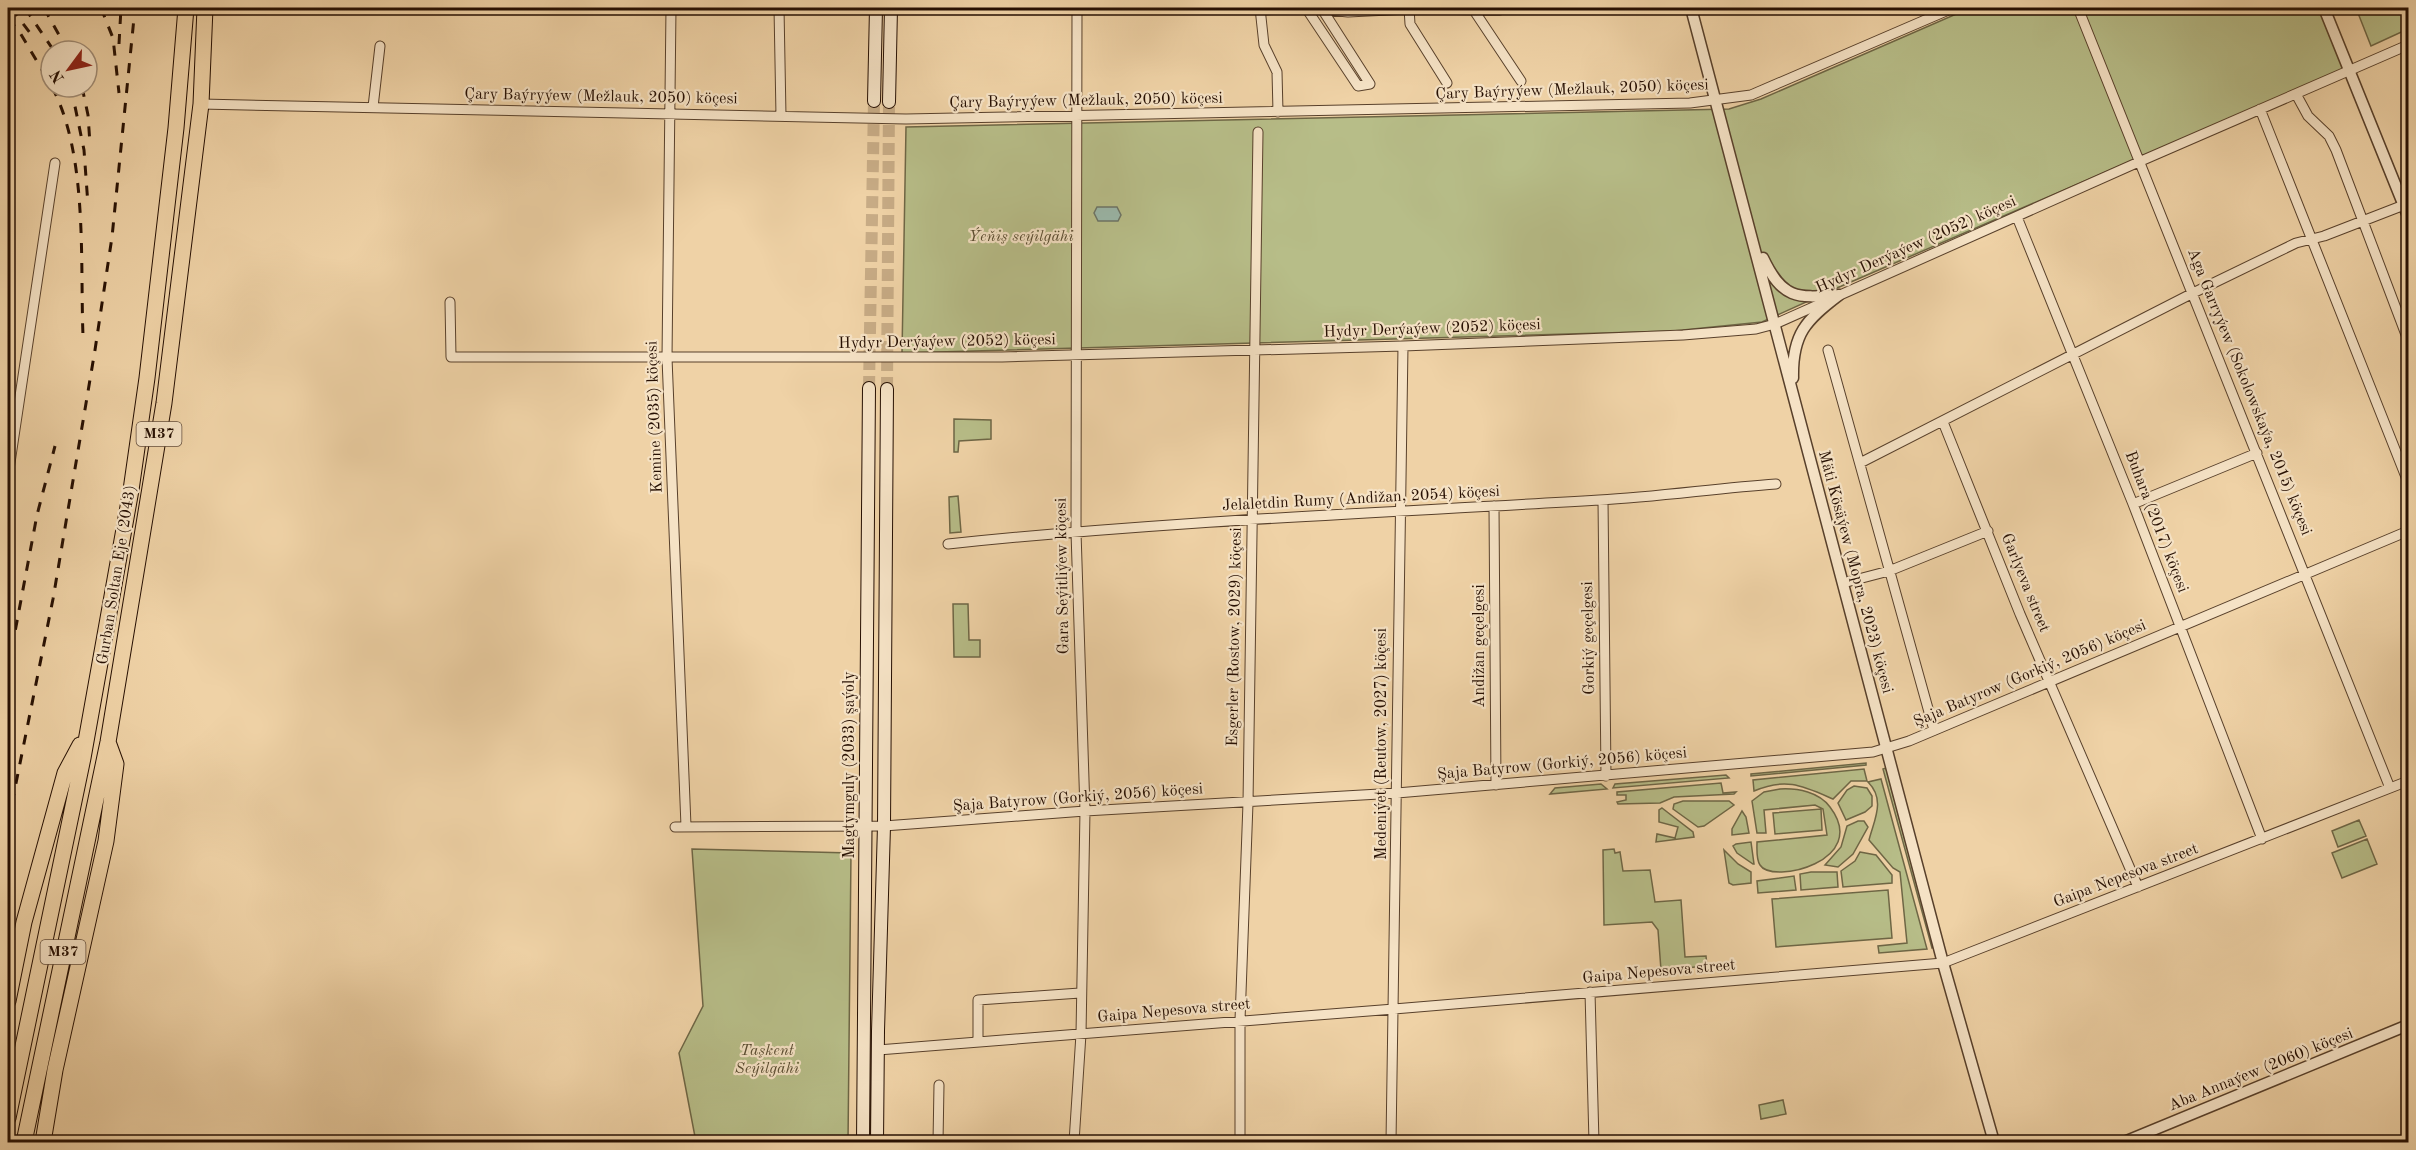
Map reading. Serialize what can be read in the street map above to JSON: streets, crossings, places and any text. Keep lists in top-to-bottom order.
{
  "streets": {
    "highway": ["M37", "Gurban Soltan Eje (2043)"],
    "main road": ["Magtymguly (2033) şaýoly"],
    "street": [
      "Çary Baýryýew (Mežlauk, 2050) köçesi",
      "Hydyr Derýaýew (2052) köçesi",
      "Aga Garryýew (Sokolowskaýa, 2015) köçesi",
      "Kemine (2035) köçesi",
      "Jelaletdin Rumy (Andižan, 2054) köçesi",
      "Buhara (2017) köçesi",
      "Mäti Kösäýew (Mopra, 2023) köçesi",
      "Gara Seýitliýew köçesi",
      "Garlyeva street",
      "Esgerler (Rostow, 2029) köçesi",
      "Gorkiý geçelgesi",
      "Andižan geçelgesi",
      "Şaja Batyrow (Gorkiý, 2056) köçesi",
      "Medeniýet (Reutow, 2027) köçesi",
      "Gaipa Nepesova street",
      "Aba Annaýew (2060) köçesi"
    ]
  },
  "crossings": [
    ["Çary Baýryýew (Mežlauk, 2050) köçesi", "Kemine (2035) köçesi"],
    ["Çary Baýryýew (Mežlauk, 2050) köçesi", "Mäti Kösäýew (Mopra, 2023) köçesi"],
    ["Çary Baýryýew (Mežlauk, 2050) köçesi", "Gurban Soltan Eje (2043)"],
    ["Çary Baýryýew (Mežlauk, 2050) köçesi", "Gara Seýitliýew köçesi"],
    ["Hydyr Derýaýew (2052) köçesi", "Aga Garryýew (Sokolowskaýa, 2015) köçesi"],
    ["Hydyr Derýaýew (2052) köçesi", "Kemine (2035) köçesi"],
    ["Hydyr Derýaýew (2052) köçesi", "Buhara (2017) köçesi"],
    ["Hydyr Derýaýew (2052) köçesi", "Mäti Kösäýew (Mopra, 2023) köçesi"],
    ["Hydyr Derýaýew (2052) köçesi", "Gara Seýitliýew köçesi"],
    ["Hydyr Derýaýew (2052) köçesi", "Esgerler (Rostow, 2029) köçesi"],
    ["Hydyr Derýaýew (2052) köçesi", "Medeniýet (Reutow, 2027) köçesi"],
    ["Aga Garryýew (Sokolowskaýa, 2015) köçesi", "Şaja Batyrow (Gorkiý, 2056) köçesi"],
    ["Aga Garryýew (Sokolowskaýa, 2015) köçesi", "Gaipa Nepesova street"],
    ["Kemine (2035) köçesi", "Şaja Batyrow (Gorkiý, 2056) köçesi"],
    ["Jelaletdin Rumy (Andižan, 2054) köçesi", "Gara Seýitliýew köçesi"],
    ["Jelaletdin Rumy (Andižan, 2054) köçesi", "Esgerler (Rostow, 2029) köçesi"],
    ["Jelaletdin Rumy (Andižan, 2054) köçesi", "Gorkiý geçelgesi"],
    ["Jelaletdin Rumy (Andižan, 2054) köçesi", "Andižan geçelgesi"],
    ["Jelaletdin Rumy (Andižan, 2054) köçesi", "Medeniýet (Reutow, 2027) köçesi"],
    ["Buhara (2017) köçesi", "Şaja Batyrow (Gorkiý, 2056) köçesi"],
    ["Buhara (2017) köçesi", "Gaipa Nepesova street"],
    ["Mäti Kösäýew (Mopra, 2023) köçesi", "Şaja Batyrow (Gorkiý, 2056) köçesi"],
    ["Mäti Kösäýew (Mopra, 2023) köçesi", "Gaipa Nepesova street"],
    ["Gara Seýitliýew köçesi", "Şaja Batyrow (Gorkiý, 2056) köçesi"],
    ["Gara Seýitliýew köçesi", "Gaipa Nepesova street"],
    ["Garlyeva street", "Şaja Batyrow (Gorkiý, 2056) köçesi"],
    ["Garlyeva street", "Gaipa Nepesova street"],
    ["Esgerler (Rostow, 2029) köçesi", "Şaja Batyrow (Gorkiý, 2056) köçesi"],
    ["Esgerler (Rostow, 2029) köçesi", "Gaipa Nepesova street"],
    ["Gorkiý geçelgesi", "Şaja Batyrow (Gorkiý, 2056) köçesi"],
    ["Andižan geçelgesi", "Şaja Batyrow (Gorkiý, 2056) köçesi"],
    ["Şaja Batyrow (Gorkiý, 2056) köçesi", "Medeniýet (Reutow, 2027) köçesi"],
    ["Şaja Batyrow (Gorkiý, 2056) köçesi", "Magtymguly (2033) şaýoly"],
    ["Medeniýet (Reutow, 2027) köçesi", "Gaipa Nepesova street"],
    ["Magtymguly (2033) şaýoly", "Gaipa Nepesova street"]
  ],
  "parks": ["Ýeňiş seýilgähi", "Taşkent Seýilgähi"],
  "north": "bottom left"
}
